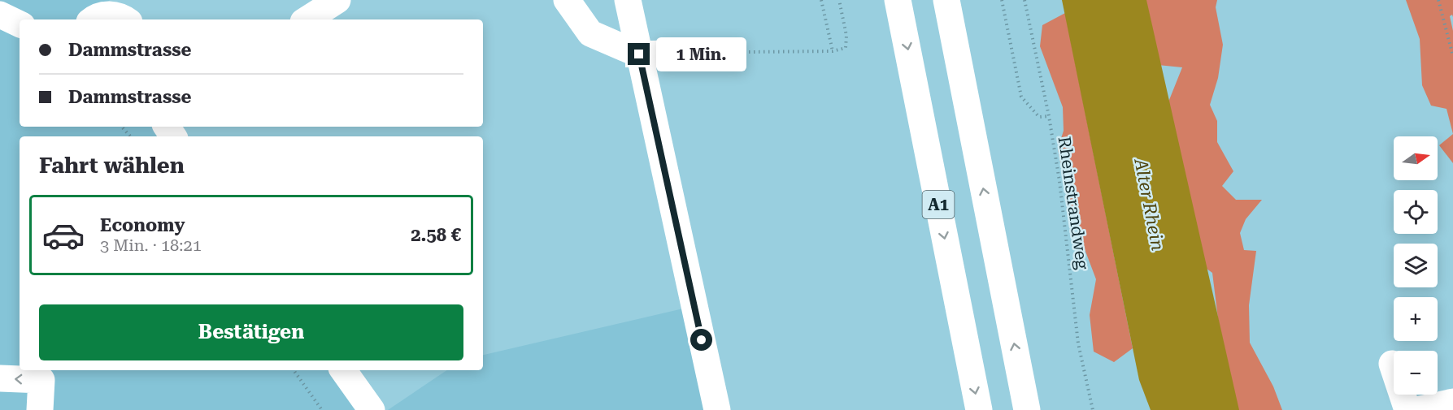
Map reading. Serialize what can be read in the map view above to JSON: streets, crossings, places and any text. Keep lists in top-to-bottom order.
{
  "streets": {
    "main road": ["A1"],
    "path": ["Rheinstrandweg"]
  },
  "water": ["Alter Rhein"],
  "north": "right",
  "page": {
    "banner": ["Dammstrasse", "Dammstrasse"],
    "bubble": "1 Min.",
    "map_buttons": ["+", "−"],
    "heading": "Fahrt wählen",
    "list": [
      {
        "name": "Economy",
        "note": "3 Min. · 18:21",
        "value": "2.58 €"
      }
    ],
    "buttons": "Bestätigen"
  }
}
